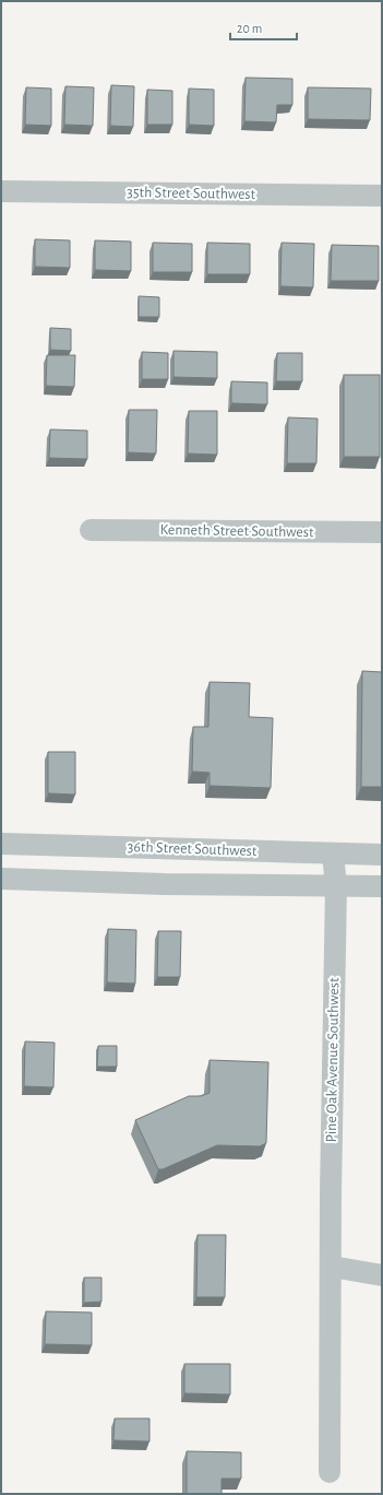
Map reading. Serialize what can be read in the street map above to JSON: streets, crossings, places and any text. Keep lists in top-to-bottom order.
{
  "streets": {
    "street": [
      "35th Street Southwest",
      "Kenneth Street Southwest",
      "36th Street Southwest",
      "Pine Oak Avenue Southwest"
    ]
  },
  "crossings": [
    ["36th Street Southwest", "Pine Oak Avenue Southwest"]
  ],
  "scale_bar": "20 m"
}
